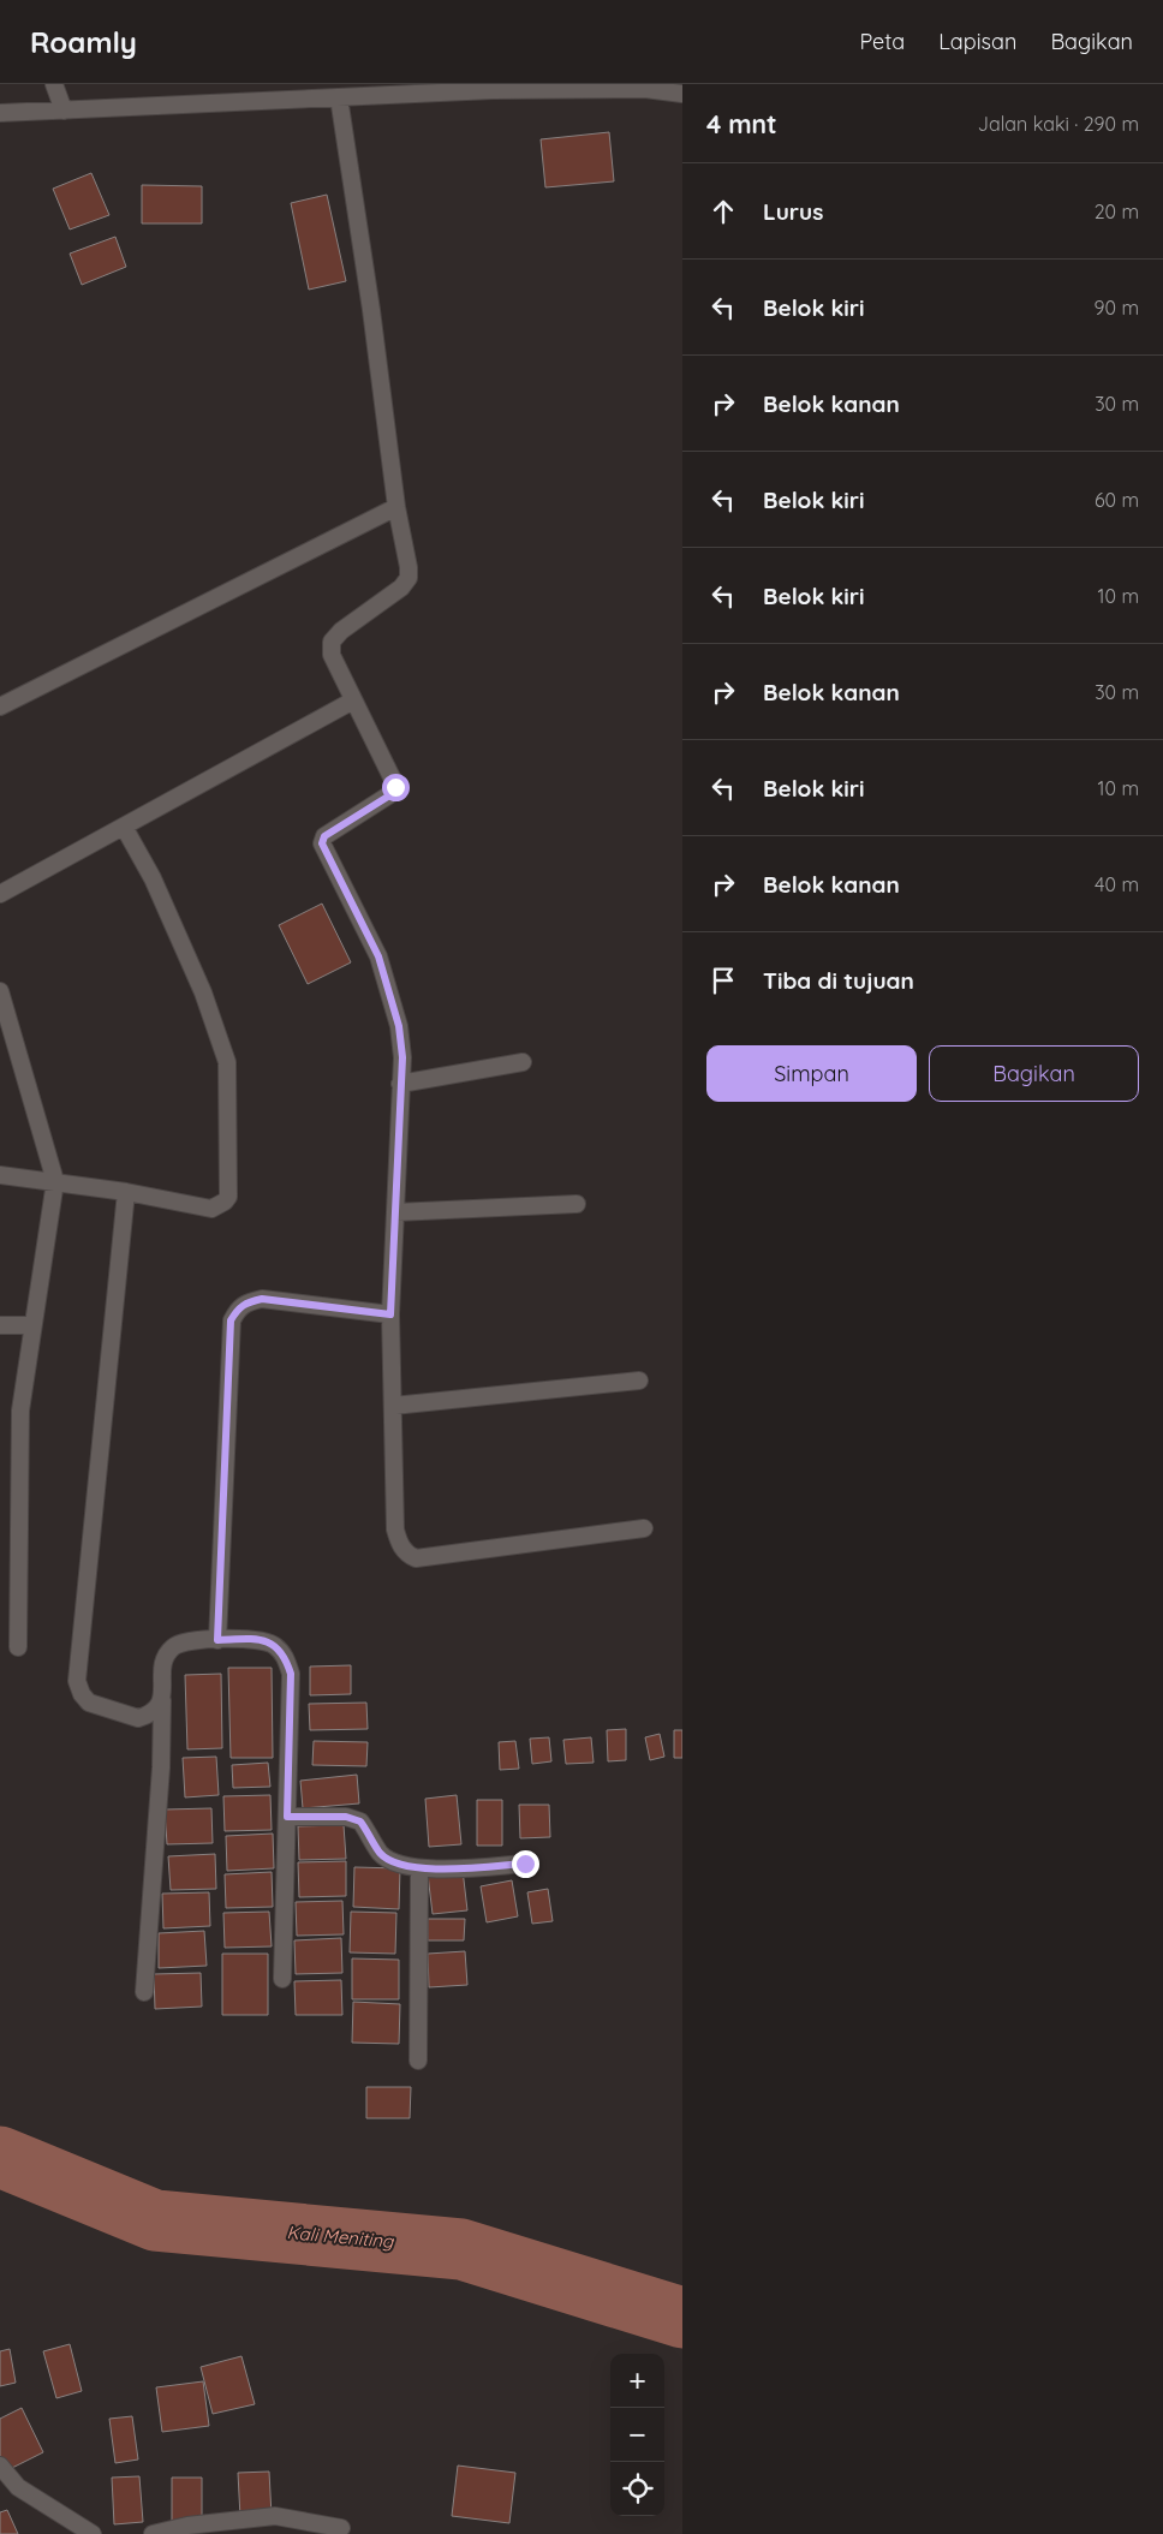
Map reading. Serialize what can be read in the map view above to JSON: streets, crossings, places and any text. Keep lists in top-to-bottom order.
{
  "water": ["Kali Meniting"],
  "page": {
    "header": "Roamly",
    "nav": ["Peta", "Lapisan", "Bagikan"],
    "heading": ["4 mnt", "Jalan kaki · 290 m"],
    "list": [
      ["Lurus", "20 m"],
      ["Belok kiri", "90 m"],
      ["Belok kanan", "30 m"],
      ["Belok kiri", "60 m"],
      ["Belok kiri", "10 m"],
      ["Belok kanan", "30 m"],
      ["Belok kiri", "10 m"],
      ["Belok kanan", "40 m"],
      "Tiba di tujuan"
    ],
    "buttons": ["Simpan", "Bagikan"],
    "map_buttons": ["+", "−"]
  }
}
